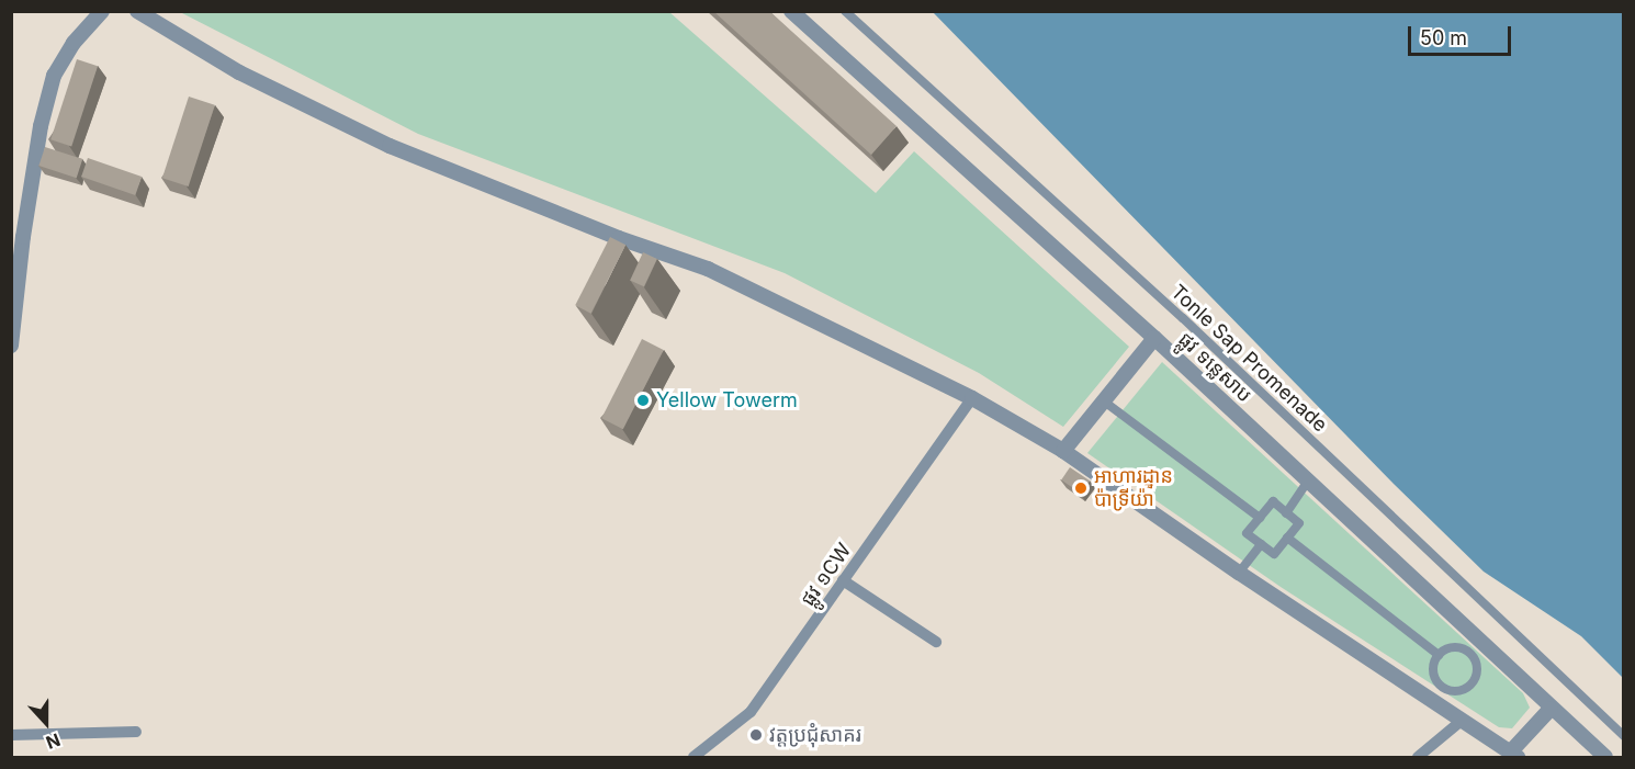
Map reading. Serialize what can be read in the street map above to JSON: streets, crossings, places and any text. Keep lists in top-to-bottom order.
{
  "streets": {
    "street": ["Tonle Sap Promenade", "ផ្លូវ ទន្លេសាប", "ផ្លូវ ១CW"]
  },
  "places": ["Yellow Towerm", "អាហារដ្ឋាន ប៉ាទ្រីយ៉ា", "វត្តប្រជុំសាគរ"],
  "scale_bar": "50 m",
  "north": "bottom"
}
